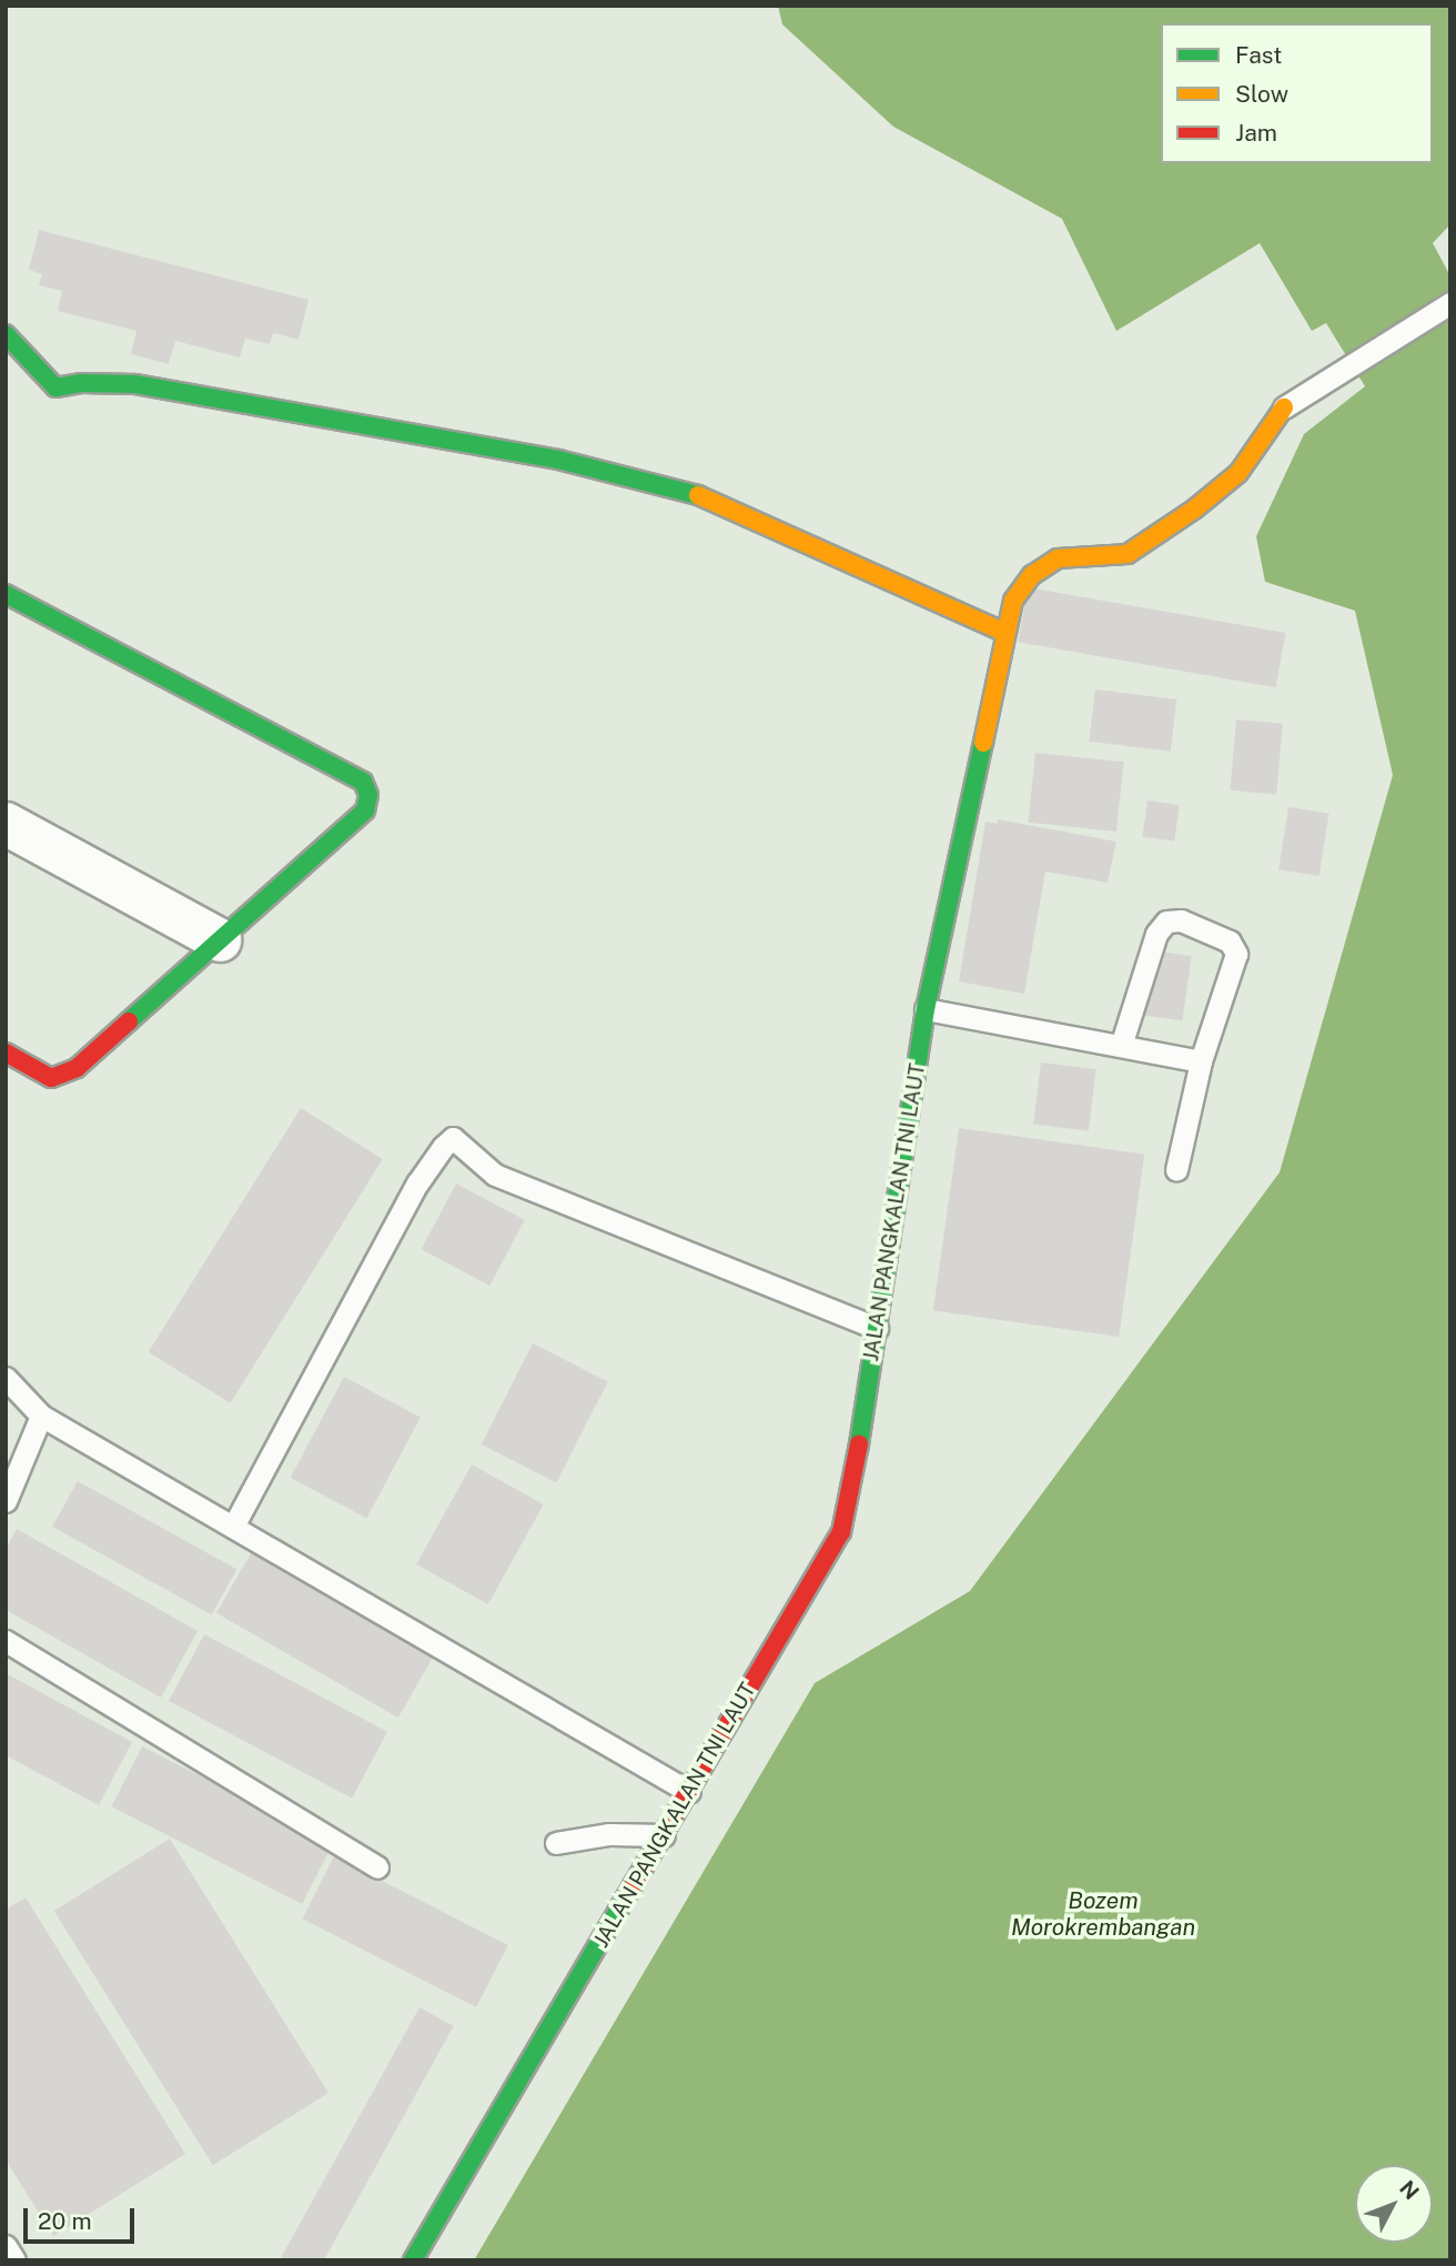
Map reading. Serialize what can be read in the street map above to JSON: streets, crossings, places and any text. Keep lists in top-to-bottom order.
{
  "streets": {
    "street": ["JALAN PANGKALAN TNI LAUT"]
  },
  "water": ["Bozem Morokrembangan"],
  "legend": ["Fast", "Slow", "Jam"],
  "scale_bar": "20 m",
  "north": "top right"
}
